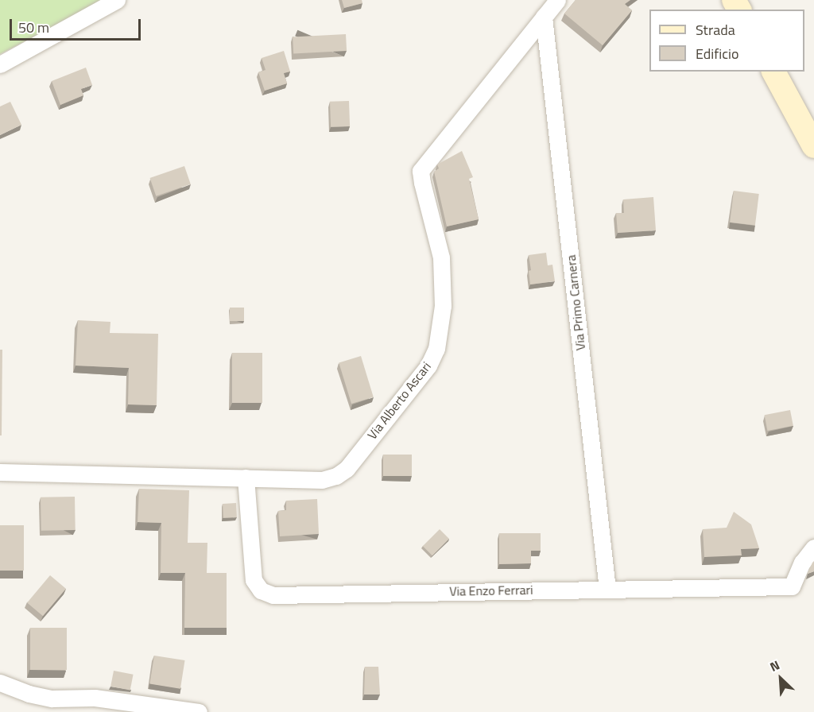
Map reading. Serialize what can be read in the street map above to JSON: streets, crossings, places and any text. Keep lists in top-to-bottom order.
{
  "streets": {
    "street": ["Via Primo Carnera", "Via Alberto Ascari", "Via Enzo Ferrari"]
  },
  "crossings": [
    ["Via Primo Carnera", "Via Alberto Ascari"],
    ["Via Primo Carnera", "Via Enzo Ferrari"],
    ["Via Alberto Ascari", "Via Enzo Ferrari"]
  ],
  "legend": ["Strada", "Edificio"],
  "scale_bar": "50 m",
  "north": "top left"
}
